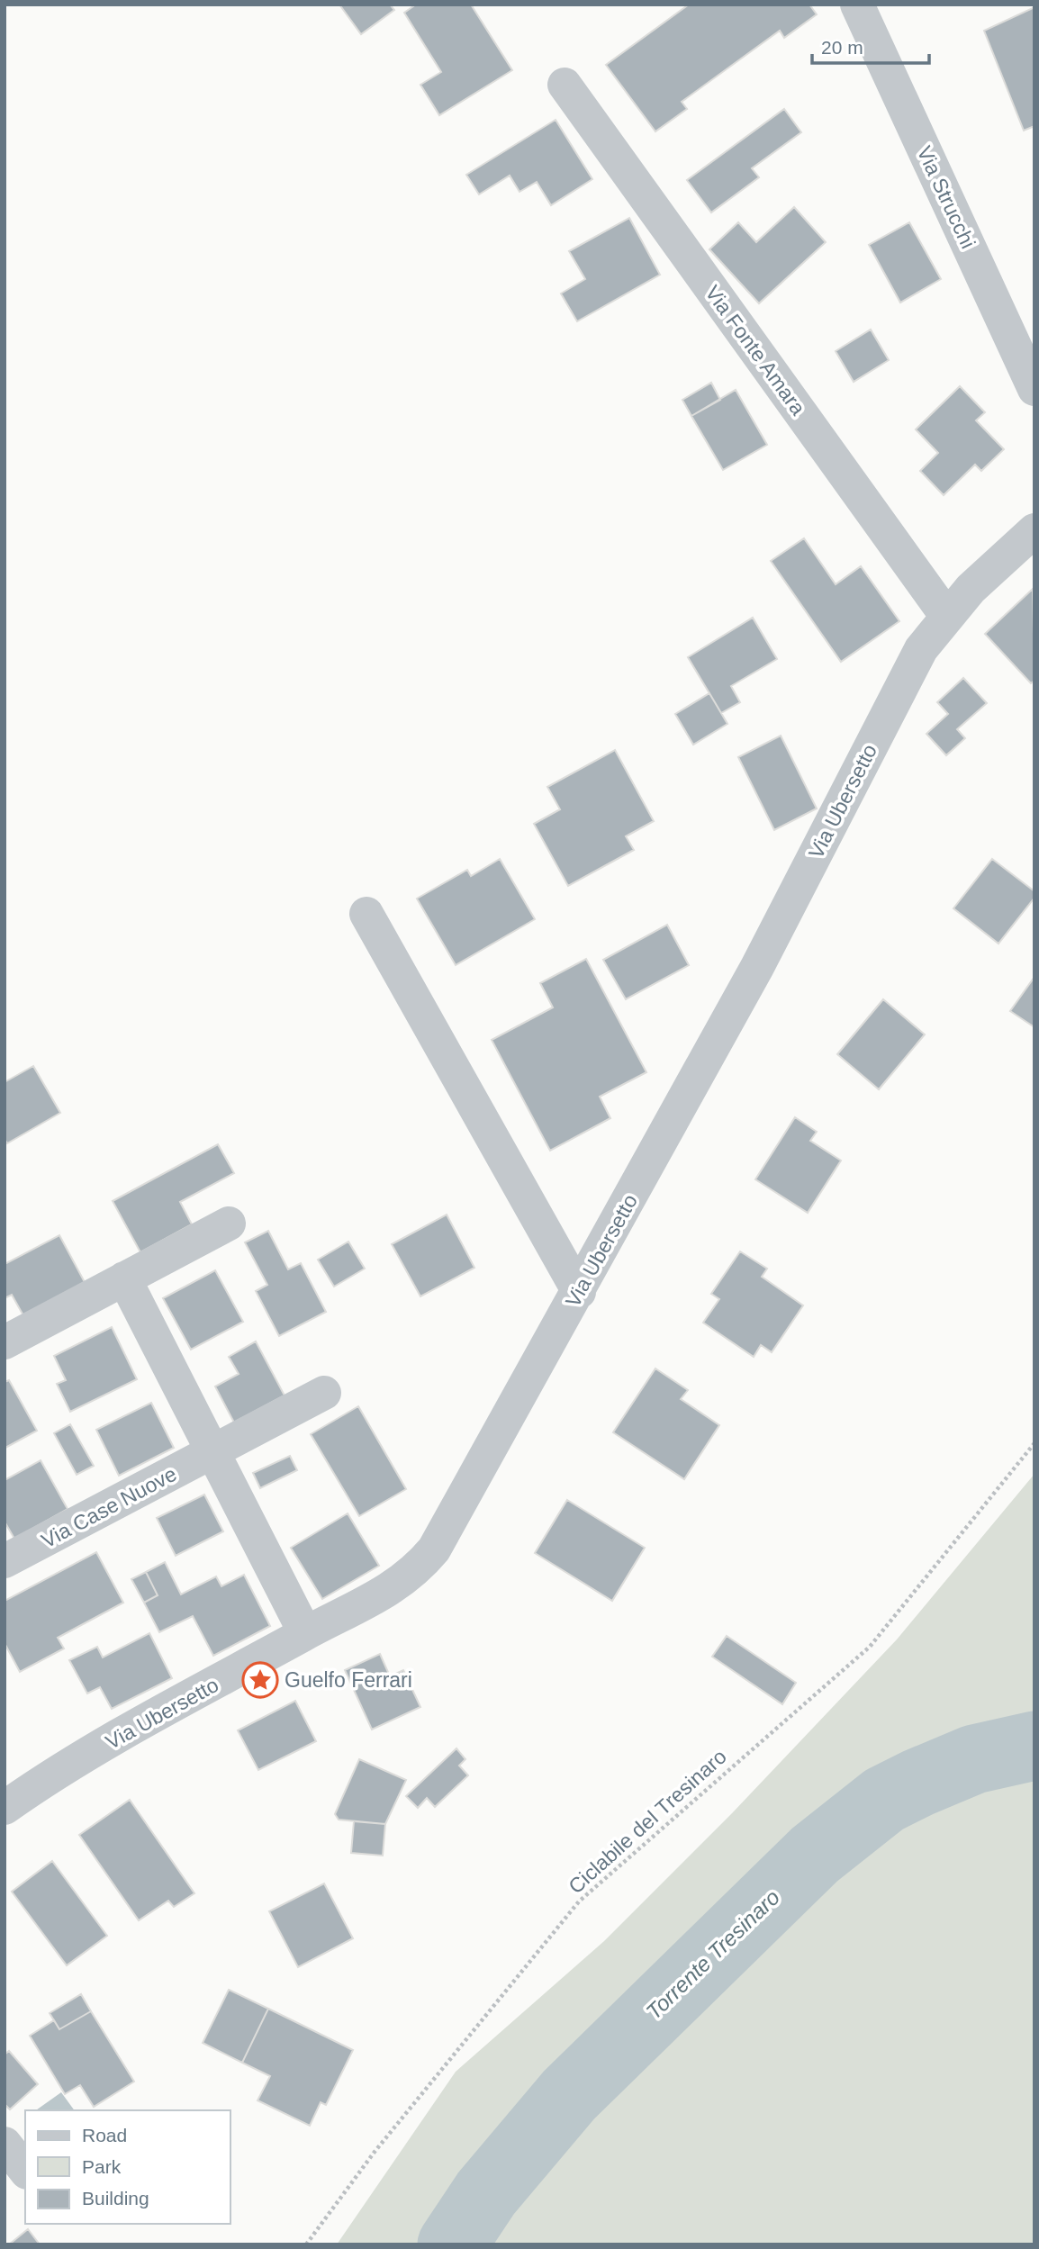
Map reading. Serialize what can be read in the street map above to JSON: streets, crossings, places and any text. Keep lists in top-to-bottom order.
{
  "streets": {
    "street": [
      "Via Strucchi",
      "Via Fonte Amara",
      "Via Ubersetto",
      "Via Case Nuove"
    ],
    "path": ["Ciclabile del Tresinaro"]
  },
  "crossings": [
    ["Via Fonte Amara", "Via Ubersetto"]
  ],
  "water": ["Torrente Tresinaro"],
  "places": {
    "place": ["Guelfo Ferrari"]
  },
  "legend": ["Road", "Park", "Building"],
  "scale_bar": "20 m"
}
